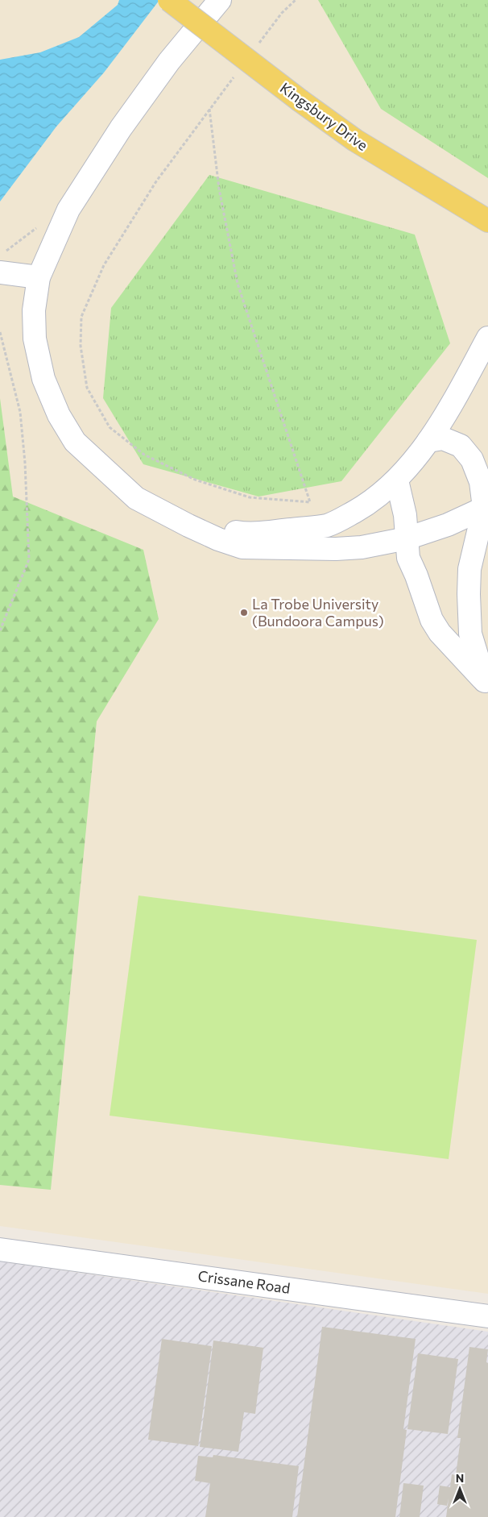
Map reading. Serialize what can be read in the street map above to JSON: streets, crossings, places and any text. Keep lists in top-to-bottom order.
{
  "streets": {
    "main road": ["Kingsbury Drive"],
    "street": ["Crissane Road"]
  },
  "places": ["La Trobe University (Bundoora Campus)"],
  "north": "top"
}
